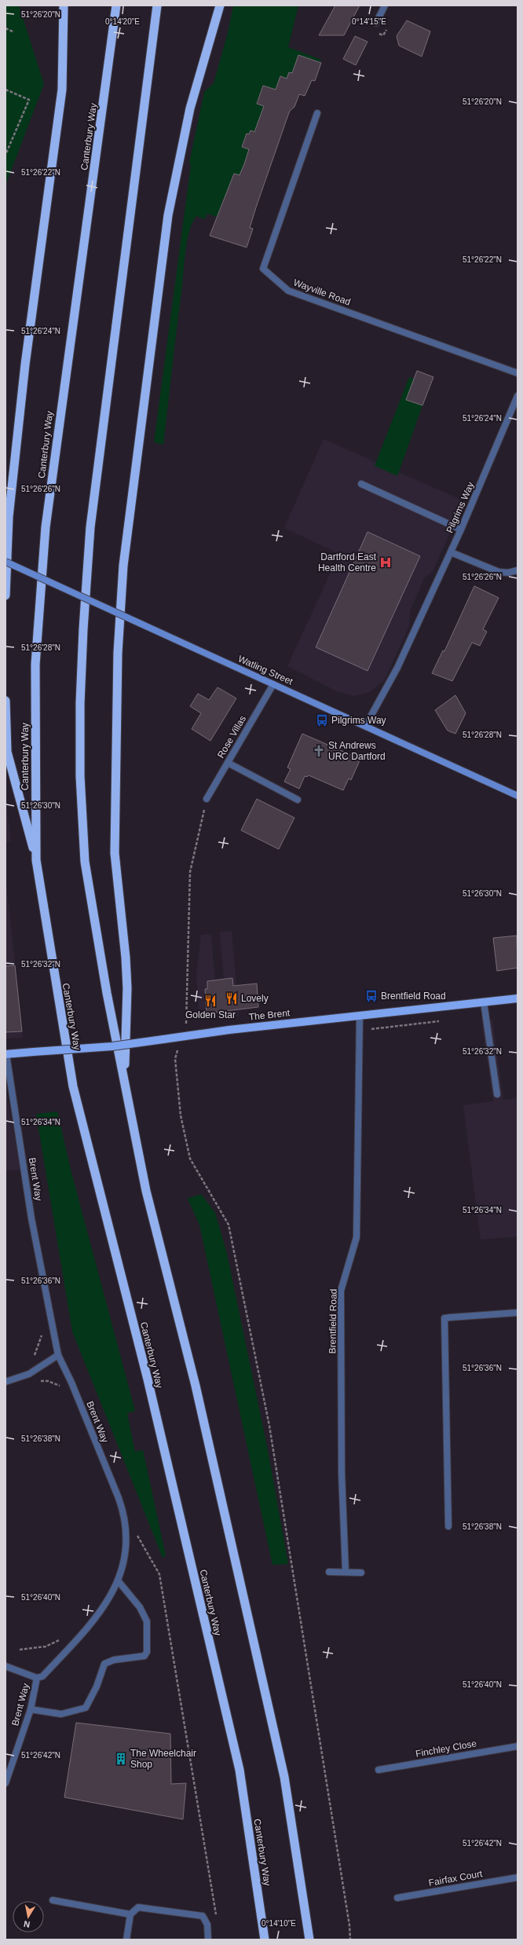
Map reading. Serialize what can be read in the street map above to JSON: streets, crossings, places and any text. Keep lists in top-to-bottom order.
{
  "streets": {
    "highway": ["Canterbury Way"],
    "main road": ["Watling Street", "The Brent"],
    "street": [
      "Wayville Road",
      "Pilgrims Way",
      "Rose Villas",
      "Brent Way",
      "Brentfield Road",
      "Finchley Close",
      "Fairfax Court"
    ]
  },
  "crossings": [
    ["Pilgrims Way", "Watling Street"],
    ["Watling Street", "Rose Villas"],
    ["The Brent", "Brent Way"],
    ["The Brent", "Brentfield Road"]
  ],
  "places": {
    "hospital": ["Dartford East Health Centre"],
    "bus stop": ["Pilgrims Way", "Brentfield Road"],
    "church": ["St Andrews URC Dartford"],
    "restaurant": ["Lovely", "Golden Star"],
    "building": ["The Wheelchair Shop"]
  },
  "north": "bottom",
  "coordinates": [
    "51°26'20\"N",
    "0°14'20\"E",
    "0°14'15\"E",
    "51°26'22\"N",
    "51°26'24\"N",
    "51°26'26\"N",
    "51°26'28\"N",
    "51°26'30\"N",
    "51°26'32\"N",
    "51°26'34\"N",
    "51°26'36\"N",
    "51°26'38\"N",
    "51°26'40\"N",
    "51°26'42\"N",
    "0°14'10\"E"
  ]
}
